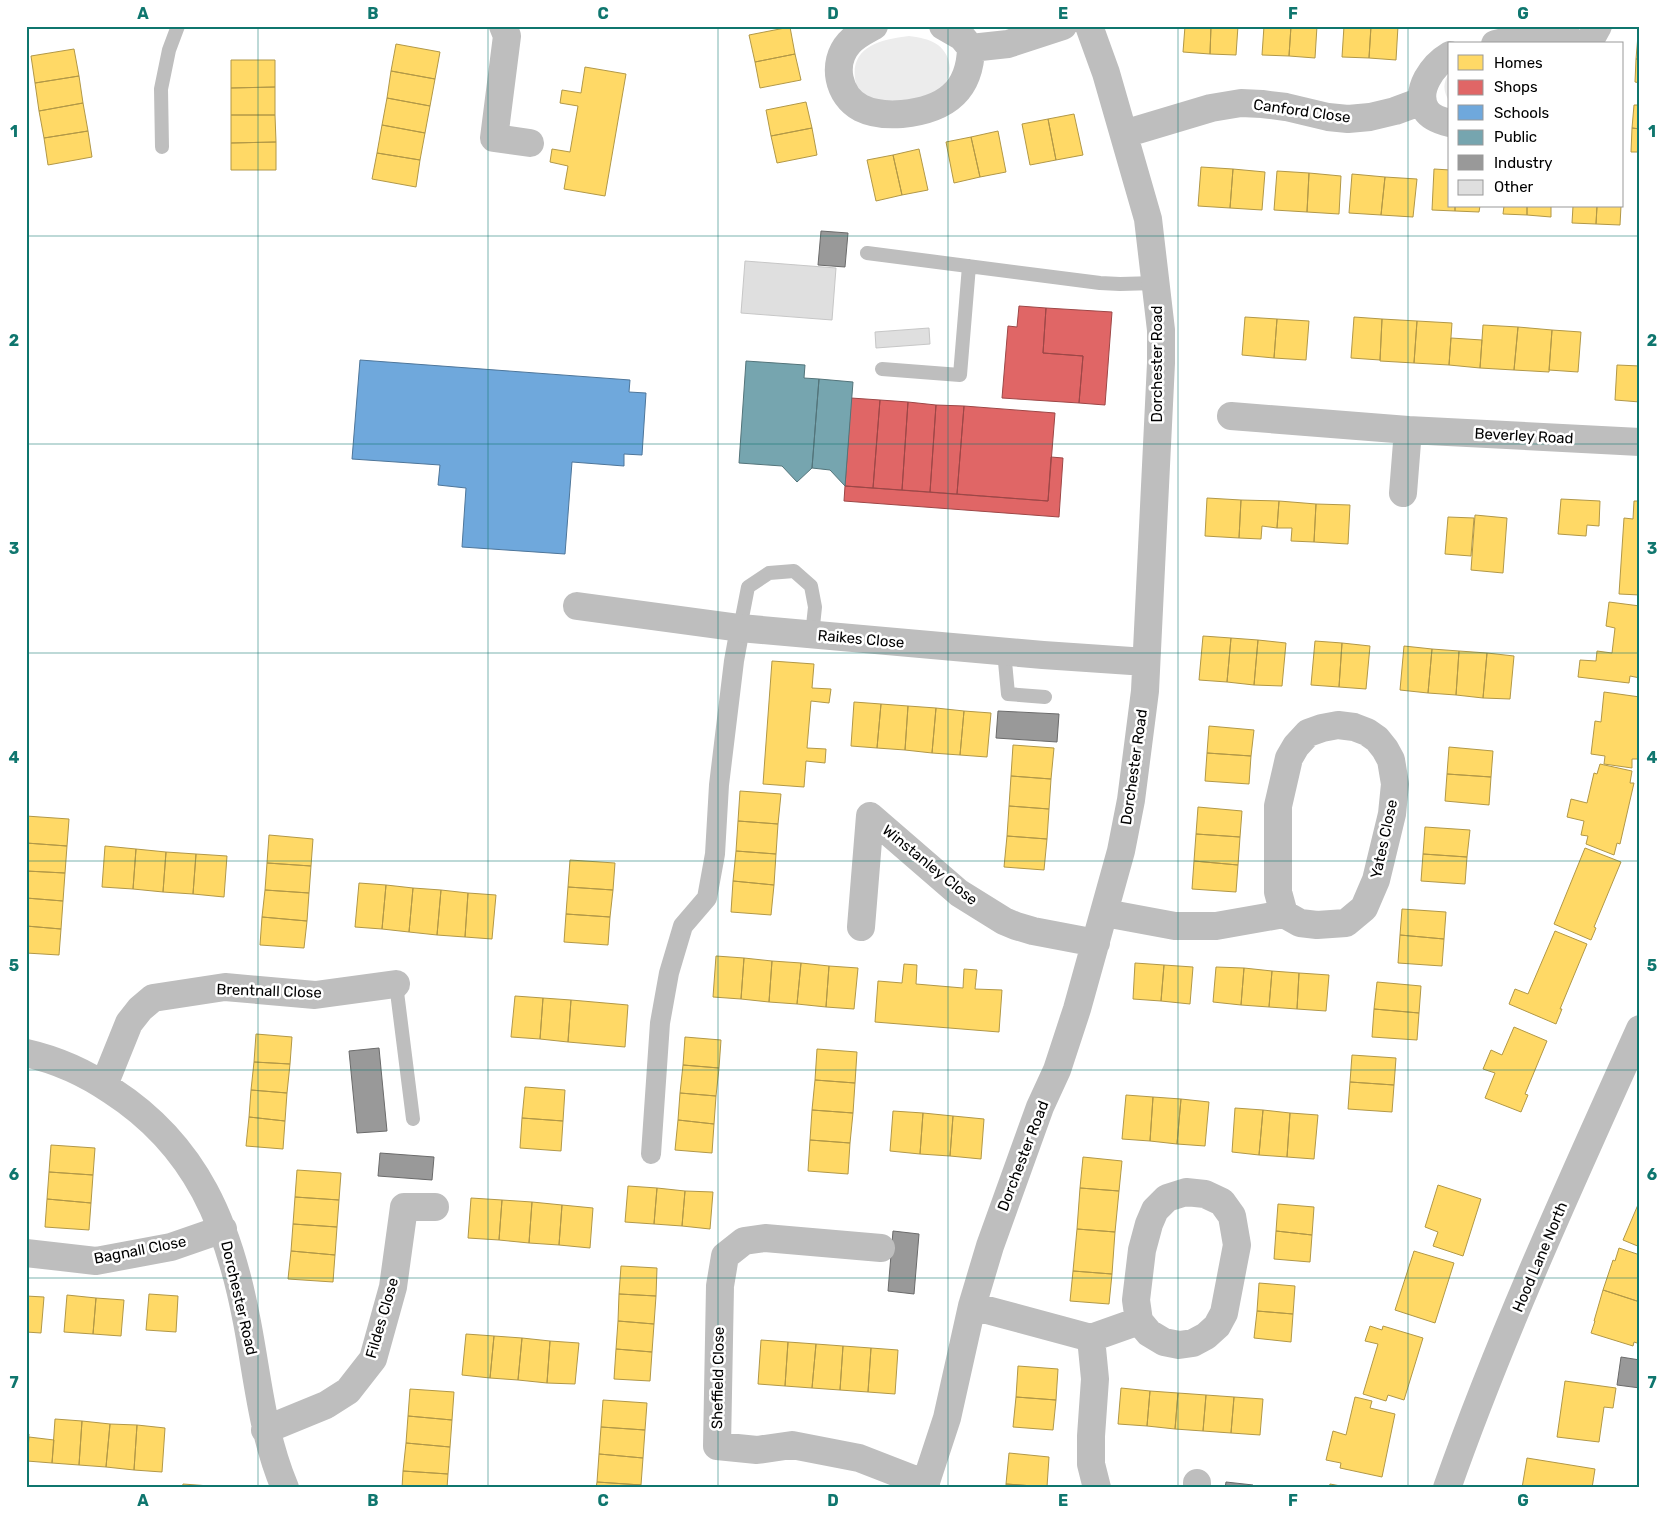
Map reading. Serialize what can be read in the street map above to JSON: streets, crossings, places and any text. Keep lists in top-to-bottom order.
{
  "streets": {
    "street": [
      "Canford Close",
      "Dorchester Road",
      "Beverley Road",
      "Raikes Close",
      "Yates Close",
      "Winstanley Close",
      "Brentnall Close",
      "Bagnall Close",
      "Hood Lane North",
      "Fildes Close",
      "Sheffield Close"
    ]
  },
  "crossings": [
    ["Canford Close", "Dorchester Road"],
    ["Dorchester Road", "Raikes Close"],
    ["Dorchester Road", "Winstanley Close"],
    ["Dorchester Road", "Brentnall Close"],
    ["Dorchester Road", "Bagnall Close"],
    ["Dorchester Road", "Fildes Close"],
    ["Dorchester Road", "Sheffield Close"]
  ],
  "legend": [
    "Homes",
    "Shops",
    "Schools",
    "Public",
    "Industry",
    "Other"
  ],
  "grid": {
    "columns": [
      "A",
      "B",
      "C",
      "D",
      "E",
      "F",
      "G"
    ],
    "rows": [
      "1",
      "2",
      "3",
      "4",
      "5",
      "6",
      "7"
    ]
  }
}
